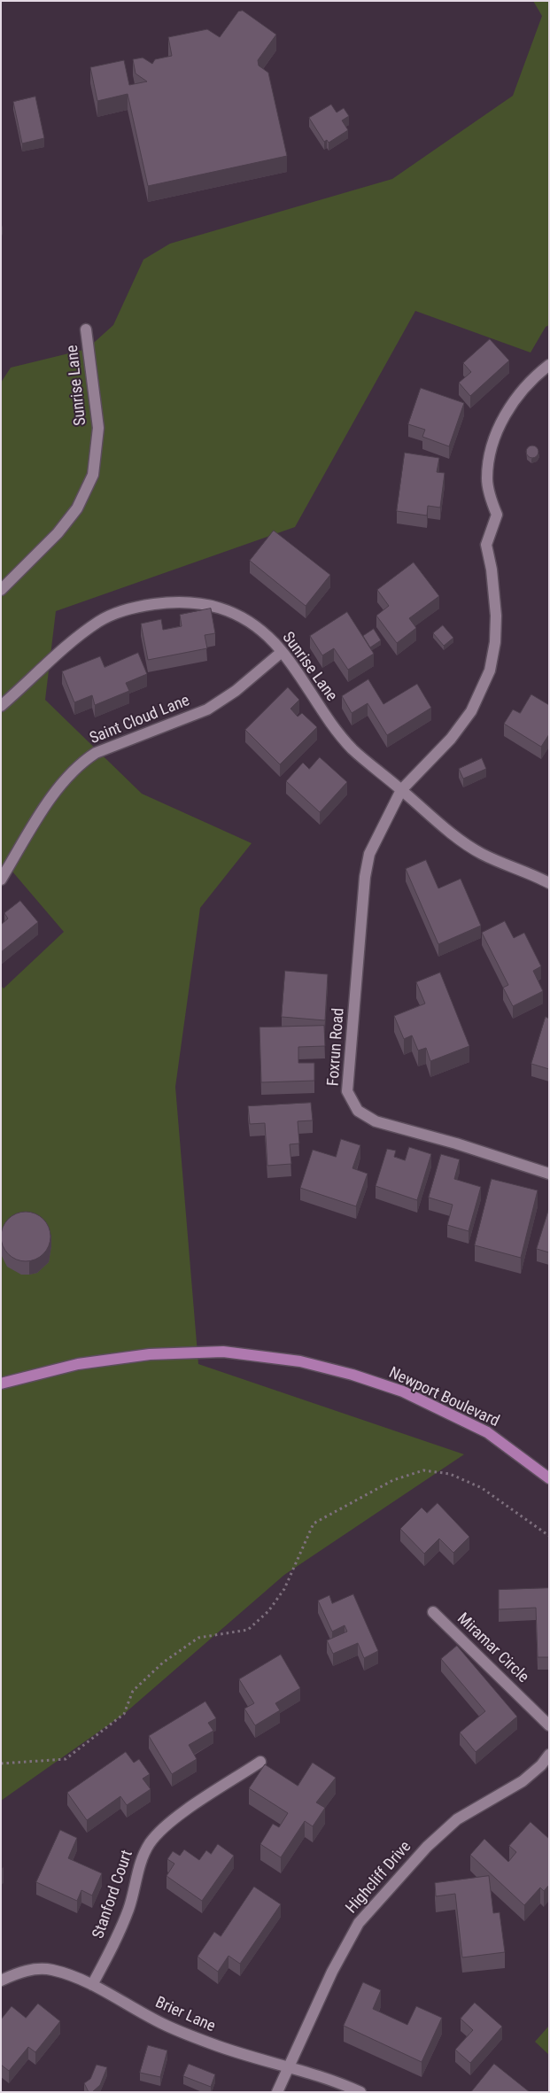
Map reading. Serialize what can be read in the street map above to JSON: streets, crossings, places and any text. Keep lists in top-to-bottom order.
{
  "streets": {
    "main road": ["Newport Boulevard"],
    "street": [
      "Sunrise Lane",
      "Saint Cloud Lane",
      "Foxrun Road",
      "Miramar Circle",
      "Highcliff Drive",
      "Stanford Court",
      "Brier Lane"
    ]
  },
  "crossings": [
    ["Sunrise Lane", "Saint Cloud Lane"],
    ["Sunrise Lane", "Foxrun Road"],
    ["Highcliff Drive", "Brier Lane"],
    ["Stanford Court", "Brier Lane"]
  ]
}
